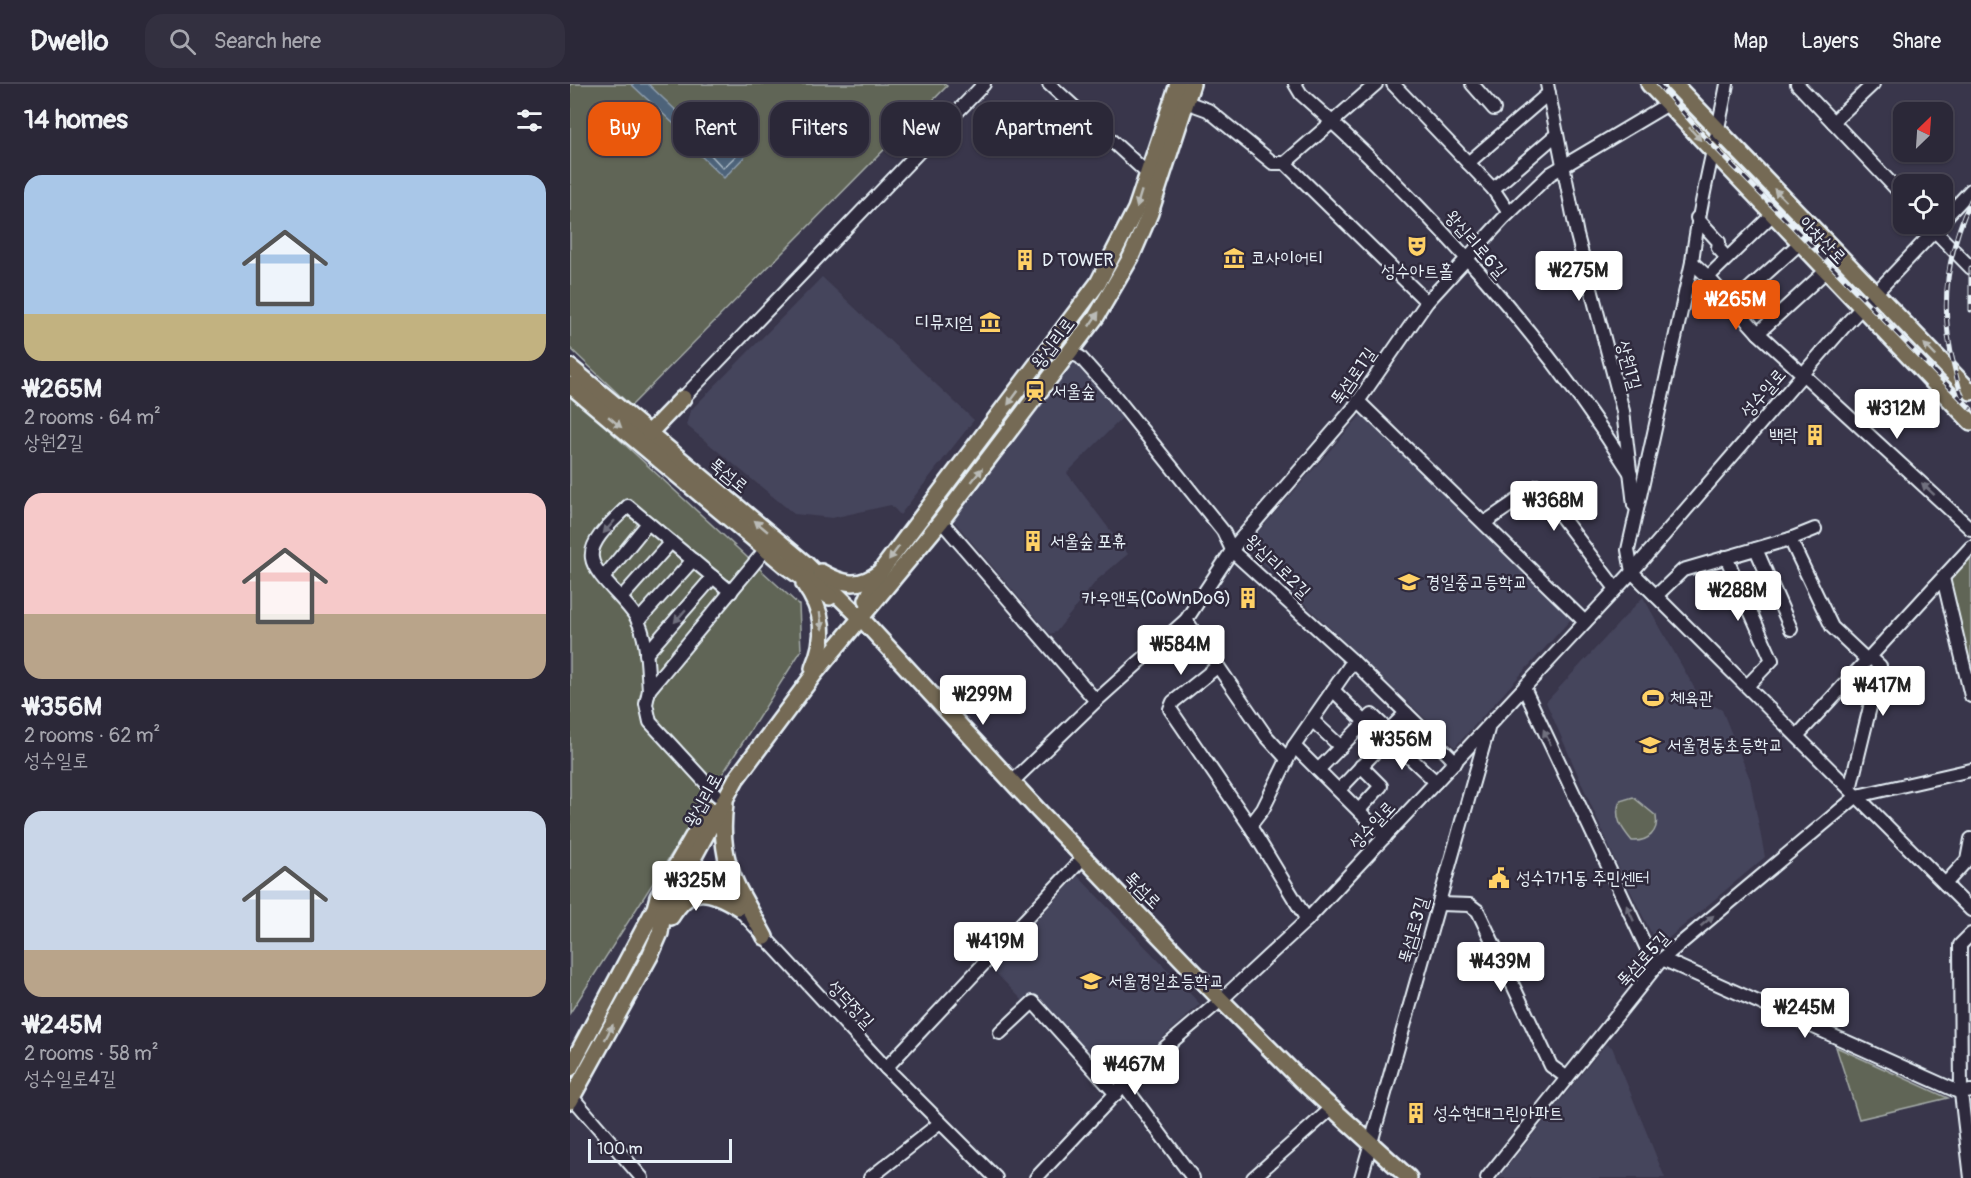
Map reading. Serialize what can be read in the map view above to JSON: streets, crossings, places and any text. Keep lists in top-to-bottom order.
{
  "streets": {
    "main road": ["아차산로", "왕십리로", "뚝섬로"],
    "street": [
      "왕십리로6길",
      "상원1길",
      "뚝섬로1길",
      "성수일로",
      "왕십리로2길",
      "뚝섬로3길",
      "뚝섬로5길",
      "성덕정길"
    ]
  },
  "crossings": [
    ["아차산로", "뚝섬로1길"],
    ["아차산로", "성수일로"],
    ["왕십리로6길", "상원1길"],
    ["왕십리로6길", "뚝섬로1길"],
    ["왕십리로", "뚝섬로"],
    ["왕십리로", "왕십리로2길"],
    ["왕십리로", "성덕정길"],
    ["상원1길", "뚝섬로1길"],
    ["뚝섬로1길", "뚝섬로"],
    ["뚝섬로1길", "왕십리로2길"],
    ["성수일로", "뚝섬로"],
    ["성수일로", "왕십리로2길"],
    ["성수일로", "뚝섬로3길"],
    ["뚝섬로", "뚝섬로3길"]
  ],
  "one_way": ["뚝섬로5길"],
  "places": {
    "theatre": ["성수아트홀"],
    "museum": ["코사이어티", "디뮤지엄"],
    "building": [
      "D TOWER",
      "백락",
      "서울숲 포휴",
      "카우앤독(CoWnDoG)",
      "성수현대그린아파트"
    ],
    "station": ["서울숲"],
    "school or university": ["경일중고등학교", "서울경동초등학교", "서울경일초등학교"],
    "sports": ["체육관"],
    "public building": ["성수1가1동 주민센터"]
  },
  "scale_bar": "100 m",
  "north": "top right",
  "page": {
    "header": "Dwello",
    "search": "Search here",
    "nav": ["Map", "Layers", "Share"],
    "heading": "14 homes",
    "chip": [
      "Buy",
      "Rent",
      "Filters",
      "New",
      "Apartment"
    ],
    "list": [
      {
        "name": "₩265M",
        "note": "2 rooms · 64 m² · 상원2길"
      },
      {
        "name": "₩356M",
        "note": "2 rooms · 62 m² · 성수일로"
      },
      {
        "name": "₩245M",
        "note": "2 rooms · 58 m² · 성수일로4길"
      }
    ],
    "price": [
      "₩275M",
      "₩265M",
      "₩312M",
      "₩368M",
      "₩288M",
      "₩584M",
      "₩417M",
      "₩299M",
      "₩356M",
      "₩325M",
      "₩419M",
      "₩439M",
      "₩245M",
      "₩467M"
    ],
    "scale": "100 m"
  }
}
